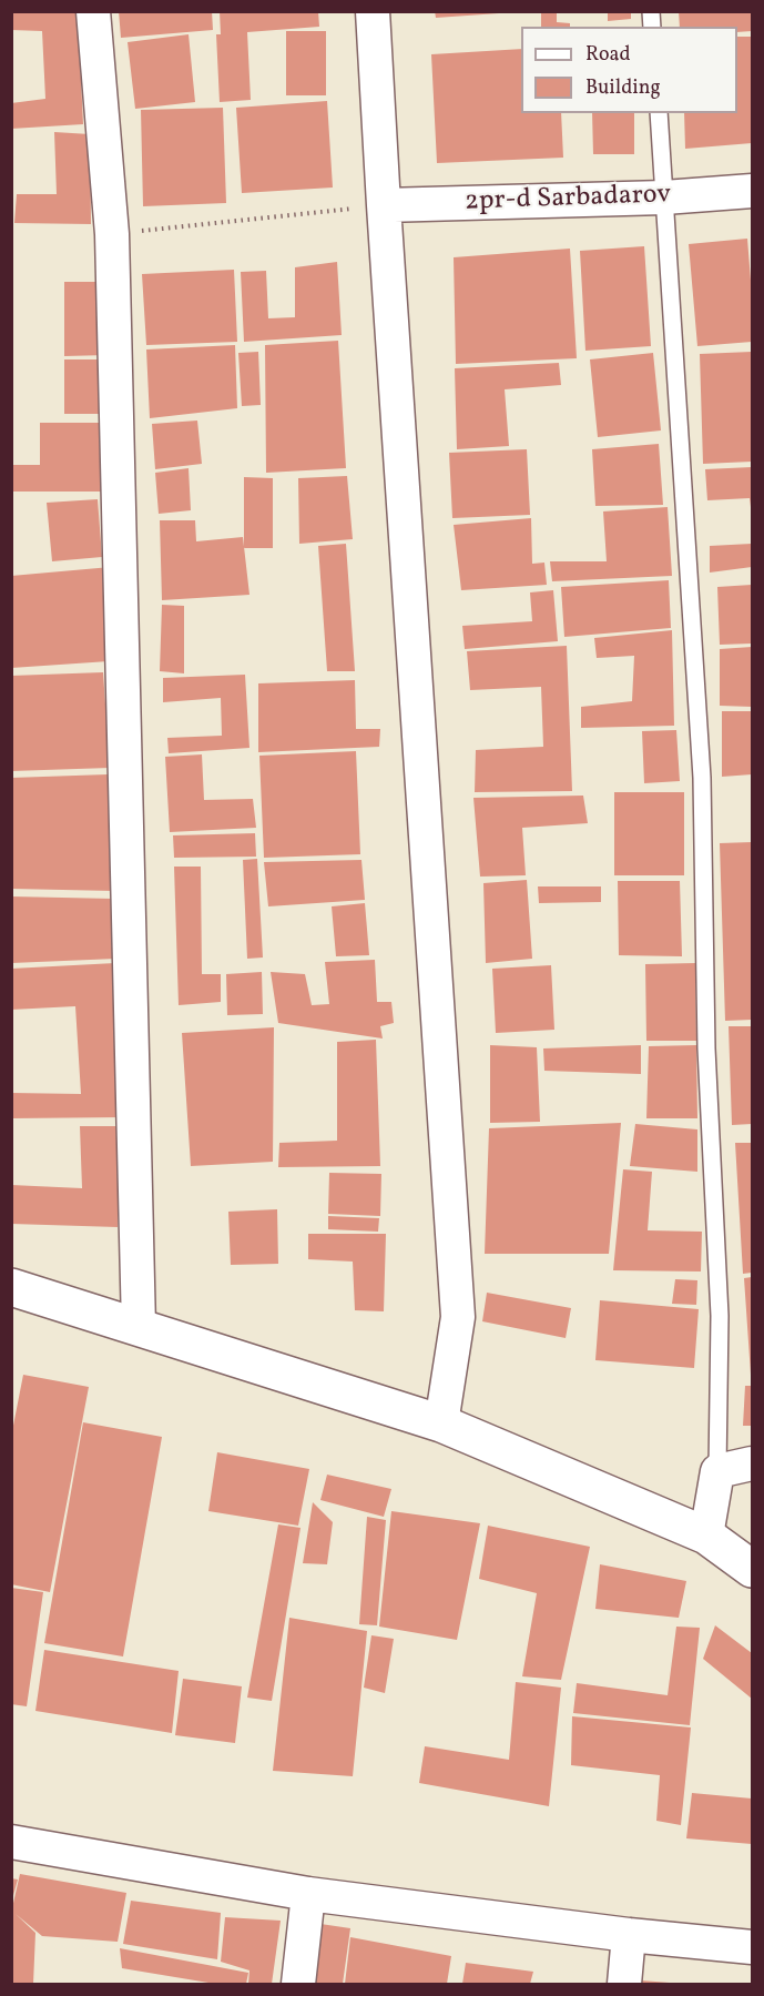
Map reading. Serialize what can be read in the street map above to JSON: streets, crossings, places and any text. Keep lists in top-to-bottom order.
{
  "streets": {
    "street": ["2pr-d Sarbadarov"]
  },
  "legend": ["Road", "Building"]
}
